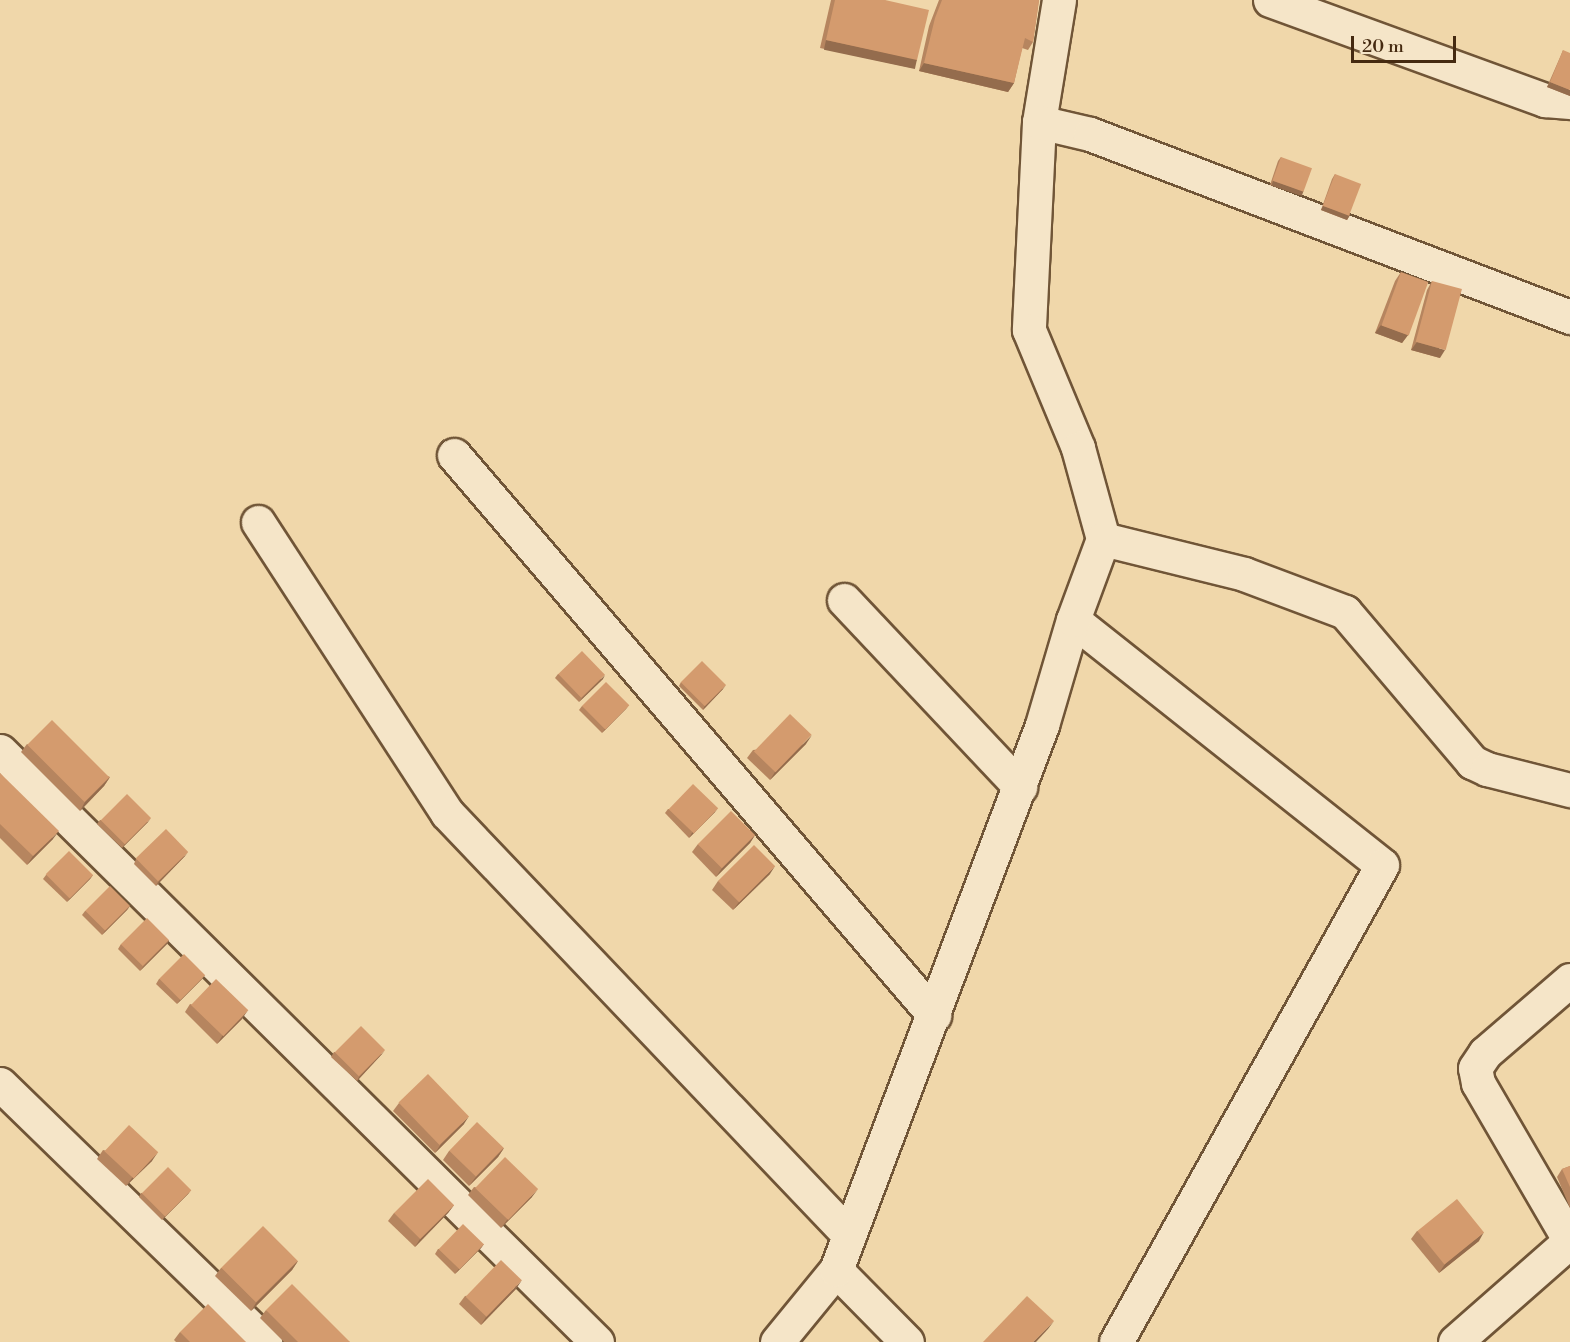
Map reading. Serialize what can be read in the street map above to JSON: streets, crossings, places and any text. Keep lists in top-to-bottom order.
{
  "scale_bar": "20 m"
}
